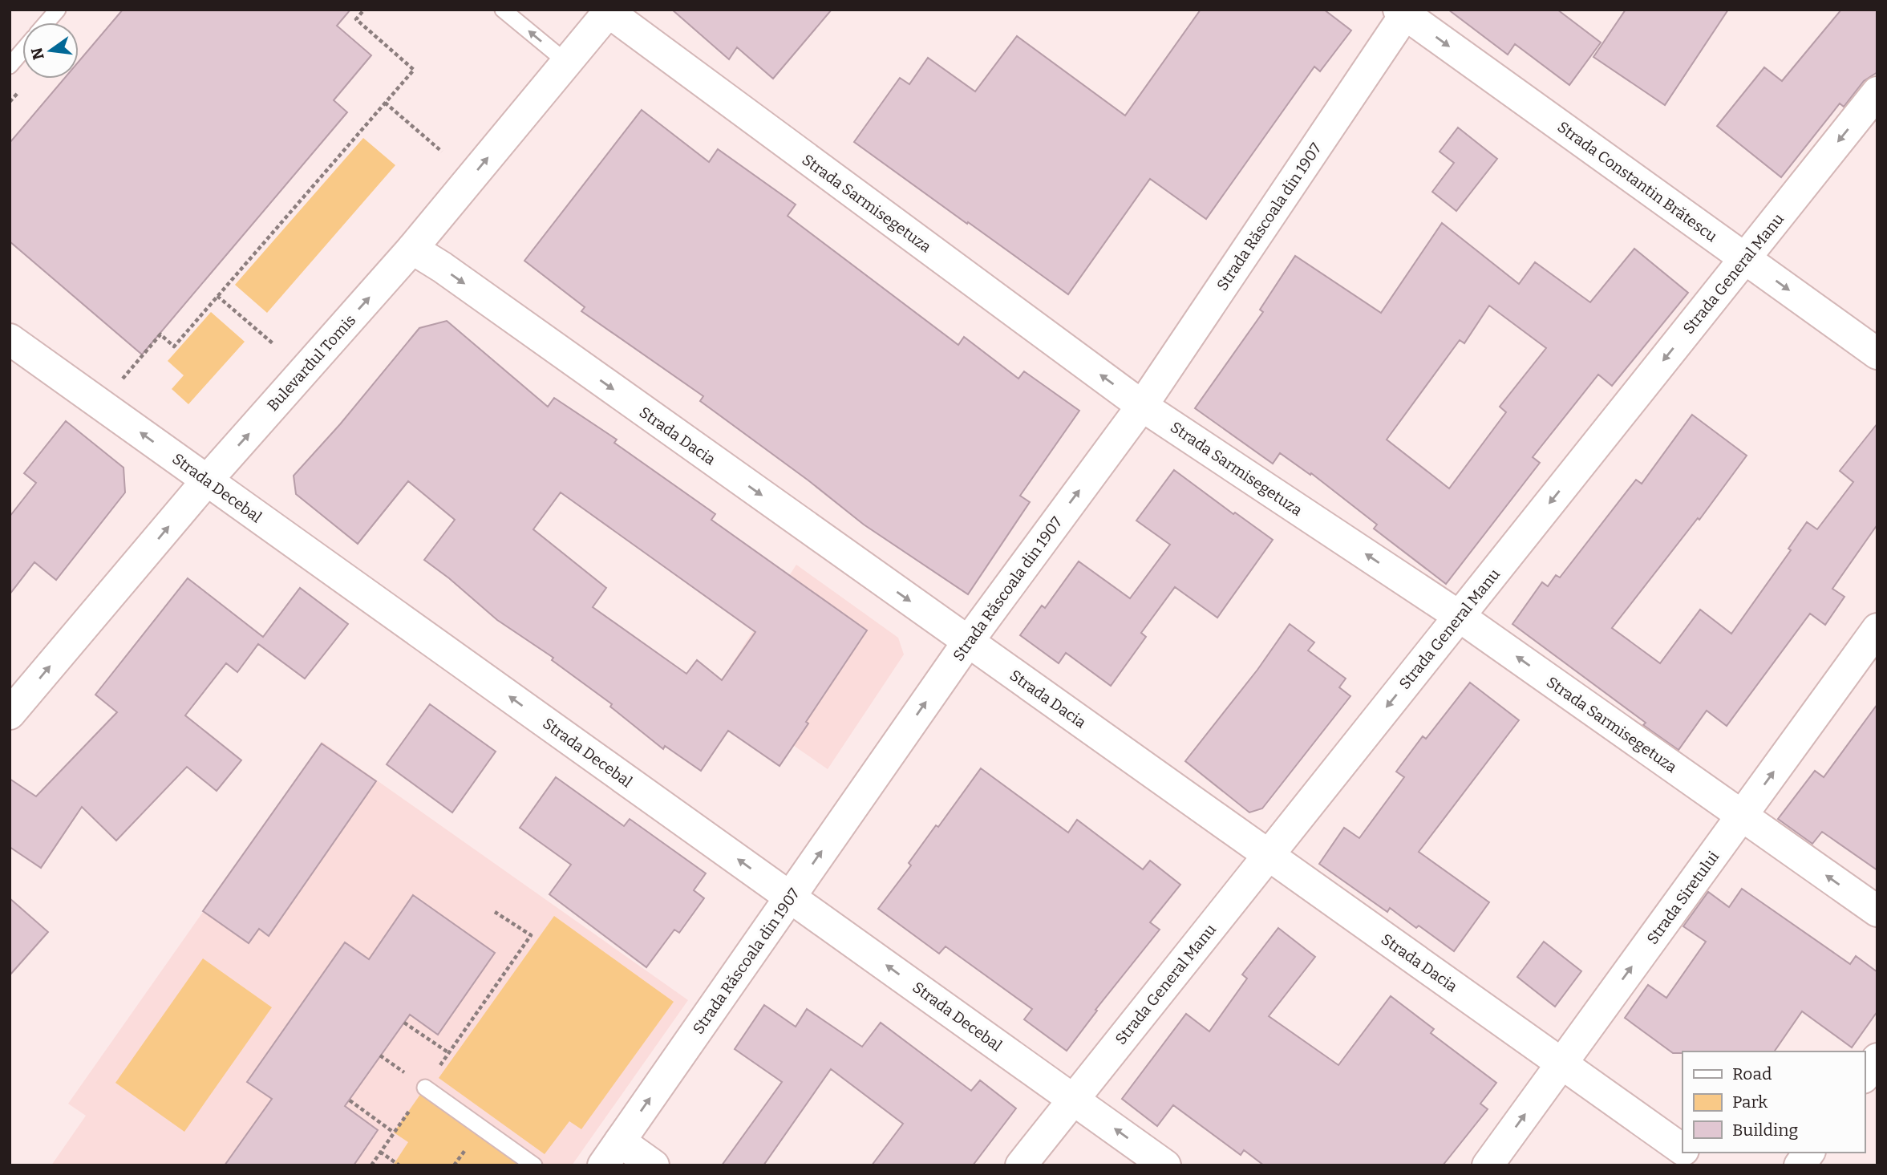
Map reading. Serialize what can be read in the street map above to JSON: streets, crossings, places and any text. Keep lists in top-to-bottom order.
{
  "streets": {
    "street": [
      "Strada Constantin Brătescu",
      "Strada Sarmisegetuza",
      "Strada Răscoala din 1907",
      "Strada General Manu",
      "Bulevardul Tomis",
      "Strada Dacia",
      "Strada Decebal",
      "Strada Siretului"
    ]
  },
  "crossings": [
    ["Strada Constantin Brătescu", "Strada Răscoala din 1907"],
    ["Strada Constantin Brătescu", "Strada General Manu"],
    ["Strada Sarmisegetuza", "Strada Răscoala din 1907"],
    ["Strada Sarmisegetuza", "Strada General Manu"],
    ["Strada Sarmisegetuza", "Bulevardul Tomis"],
    ["Strada Sarmisegetuza", "Strada Siretului"],
    ["Strada Răscoala din 1907", "Strada Dacia"],
    ["Strada Răscoala din 1907", "Strada Decebal"],
    ["Strada General Manu", "Strada Dacia"],
    ["Strada General Manu", "Strada Decebal"],
    ["Bulevardul Tomis", "Strada Dacia"],
    ["Bulevardul Tomis", "Strada Decebal"],
    ["Strada Dacia", "Strada Siretului"]
  ],
  "one_way": [
    "Strada Constantin Brătescu",
    "Strada Sarmisegetuza",
    "Strada Răscoala din 1907",
    "Strada General Manu",
    "Bulevardul Tomis",
    "Strada Dacia",
    "Strada Decebal",
    "Strada Siretului"
  ],
  "legend": ["Road", "Park", "Building"],
  "north": "left"
}
